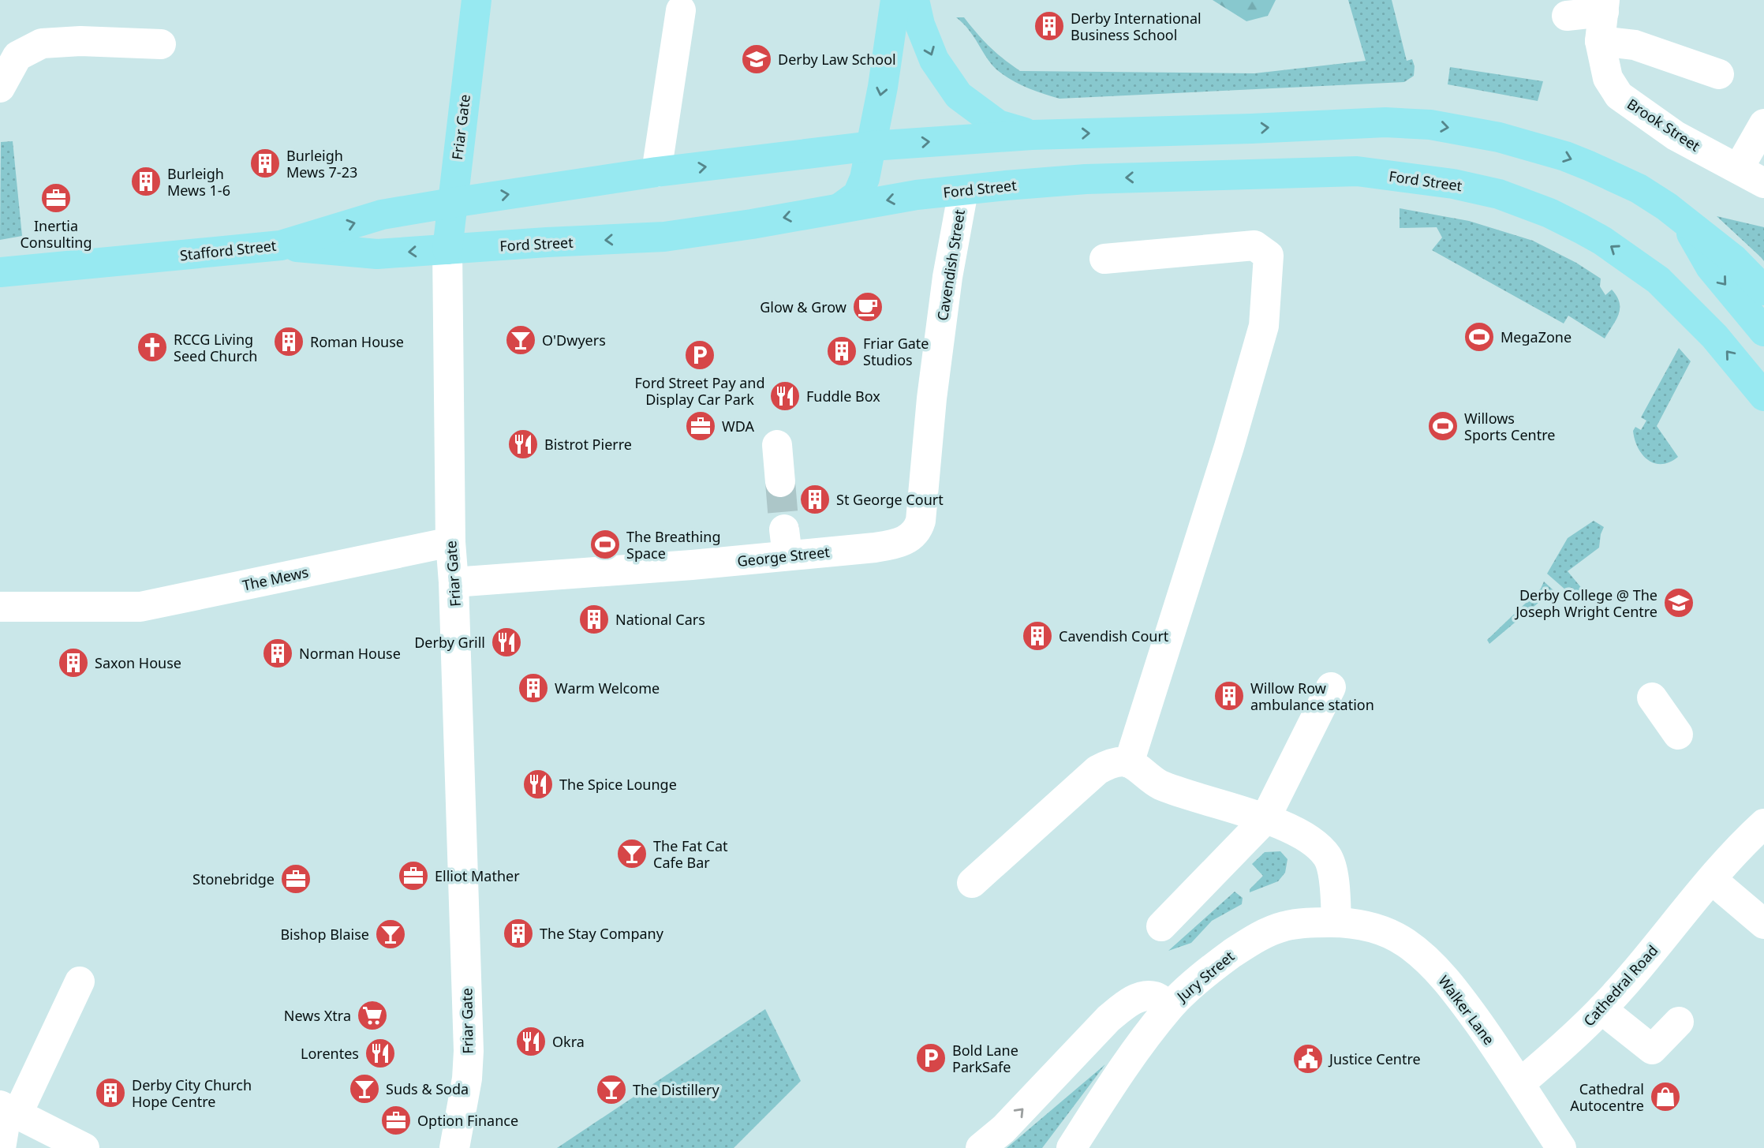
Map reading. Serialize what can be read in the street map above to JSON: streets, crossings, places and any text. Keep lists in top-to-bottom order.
{
  "streets": {
    "main road": ["Friar Gate", "Ford Street", "Stafford Street"],
    "street": [
      "Brook Street",
      "Cavendish Street",
      "George Street",
      "The Mews",
      "Jury Street",
      "Cathedral Road",
      "Walker Lane"
    ]
  },
  "crossings": [
    ["Friar Gate", "Ford Street"],
    ["Friar Gate", "Stafford Street"],
    ["Friar Gate", "George Street"],
    ["Friar Gate", "The Mews"],
    ["Ford Street", "Stafford Street"],
    ["Ford Street", "Cavendish Street"],
    ["Cavendish Street", "George Street"],
    ["Jury Street", "Walker Lane"],
    ["Cathedral Road", "Walker Lane"]
  ],
  "one_way": ["Stafford Street"],
  "places": {
    "building": [
      "Derby International Business School",
      "Burleigh Mews 7-23",
      "Burleigh Mews 1-6",
      "Roman House",
      "Friar Gate Studios",
      "St George Court",
      "National Cars",
      "Cavendish Court",
      "Norman House",
      "Saxon House",
      "Warm Welcome",
      "Willow Row ambulance station",
      "The Stay Company",
      "Derby City Church Hope Centre"
    ],
    "school or university": ["Derby Law School", "Derby College @ The Joseph Wright Centre"],
    "office": [
      "Inertia Consulting",
      "WDA",
      "Elliot Mather",
      "Stonebridge",
      "Option Finance"
    ],
    "cafe": ["Glow & Grow"],
    "sports": ["MegaZone", "Willows Sports Centre", "The Breathing Space"],
    "bar": [
      "O'Dwyers",
      "The Fat Cat Cafe Bar",
      "Bishop Blaise",
      "Suds & Soda",
      "The Distillery"
    ],
    "church": ["RCCG Living Seed Church"],
    "parking": ["Ford Street Pay and Display Car Park", "Bold Lane ParkSafe"],
    "restaurant": [
      "Fuddle Box",
      "Bistrot Pierre",
      "Derby Grill",
      "The Spice Lounge",
      "Okra",
      "Lorentes"
    ],
    "supermarket": ["News Xtra"],
    "public building": ["Justice Centre"],
    "shop": ["Cathedral Autocentre"]
  }
}
